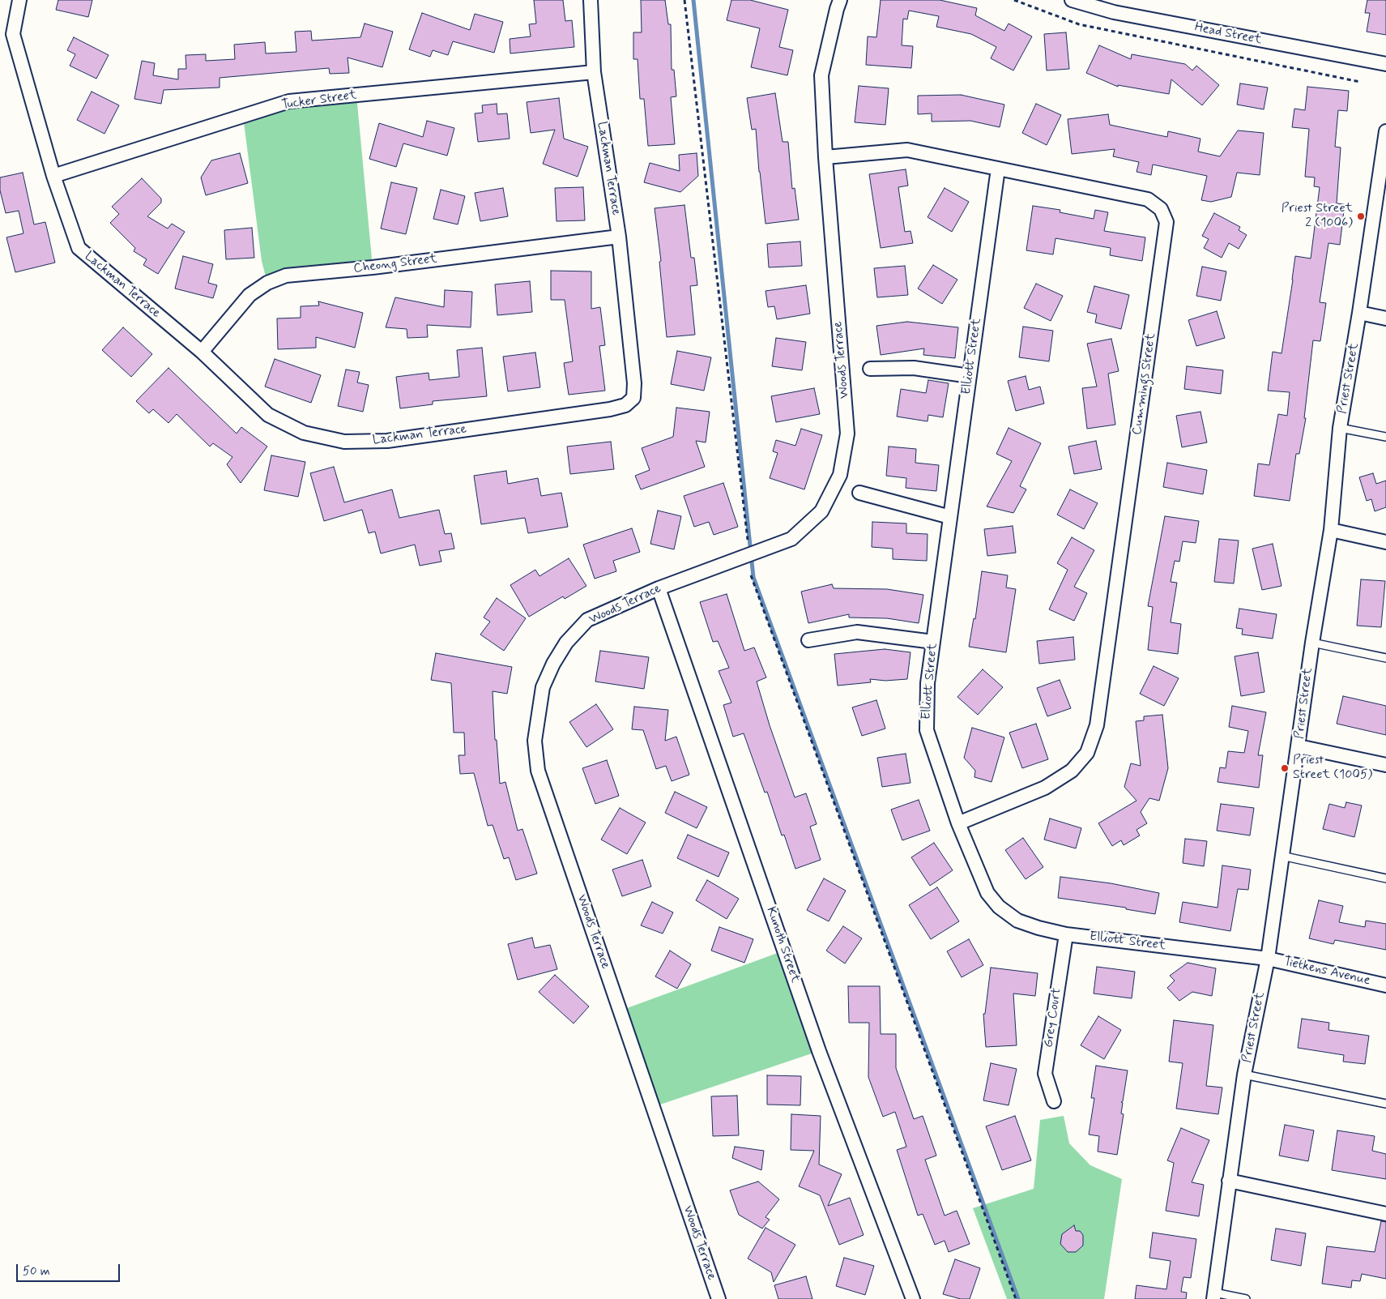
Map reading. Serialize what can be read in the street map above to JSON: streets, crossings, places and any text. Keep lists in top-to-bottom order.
{
  "streets": {
    "street": [
      "Head Street",
      "Tucker Street",
      "Lackman Terrace",
      "Cheong Street",
      "Elliott Street",
      "Woods Terrace",
      "Priest Street",
      "Cummings Street",
      "Kunoth Street",
      "Tietkens Avenue",
      "Grey Court"
    ]
  },
  "crossings": [
    ["Tucker Street", "Lackman Terrace"],
    ["Lackman Terrace", "Cheong Street"],
    ["Elliott Street", "Priest Street"],
    ["Elliott Street", "Cummings Street"],
    ["Elliott Street", "Tietkens Avenue"],
    ["Elliott Street", "Grey Court"],
    ["Woods Terrace", "Cummings Street"],
    ["Woods Terrace", "Kunoth Street"],
    ["Priest Street", "Tietkens Avenue"]
  ],
  "places": ["Priest Street 2 (1006)", "Priest Street (1005)"],
  "scale_bar": "50 m"
}
